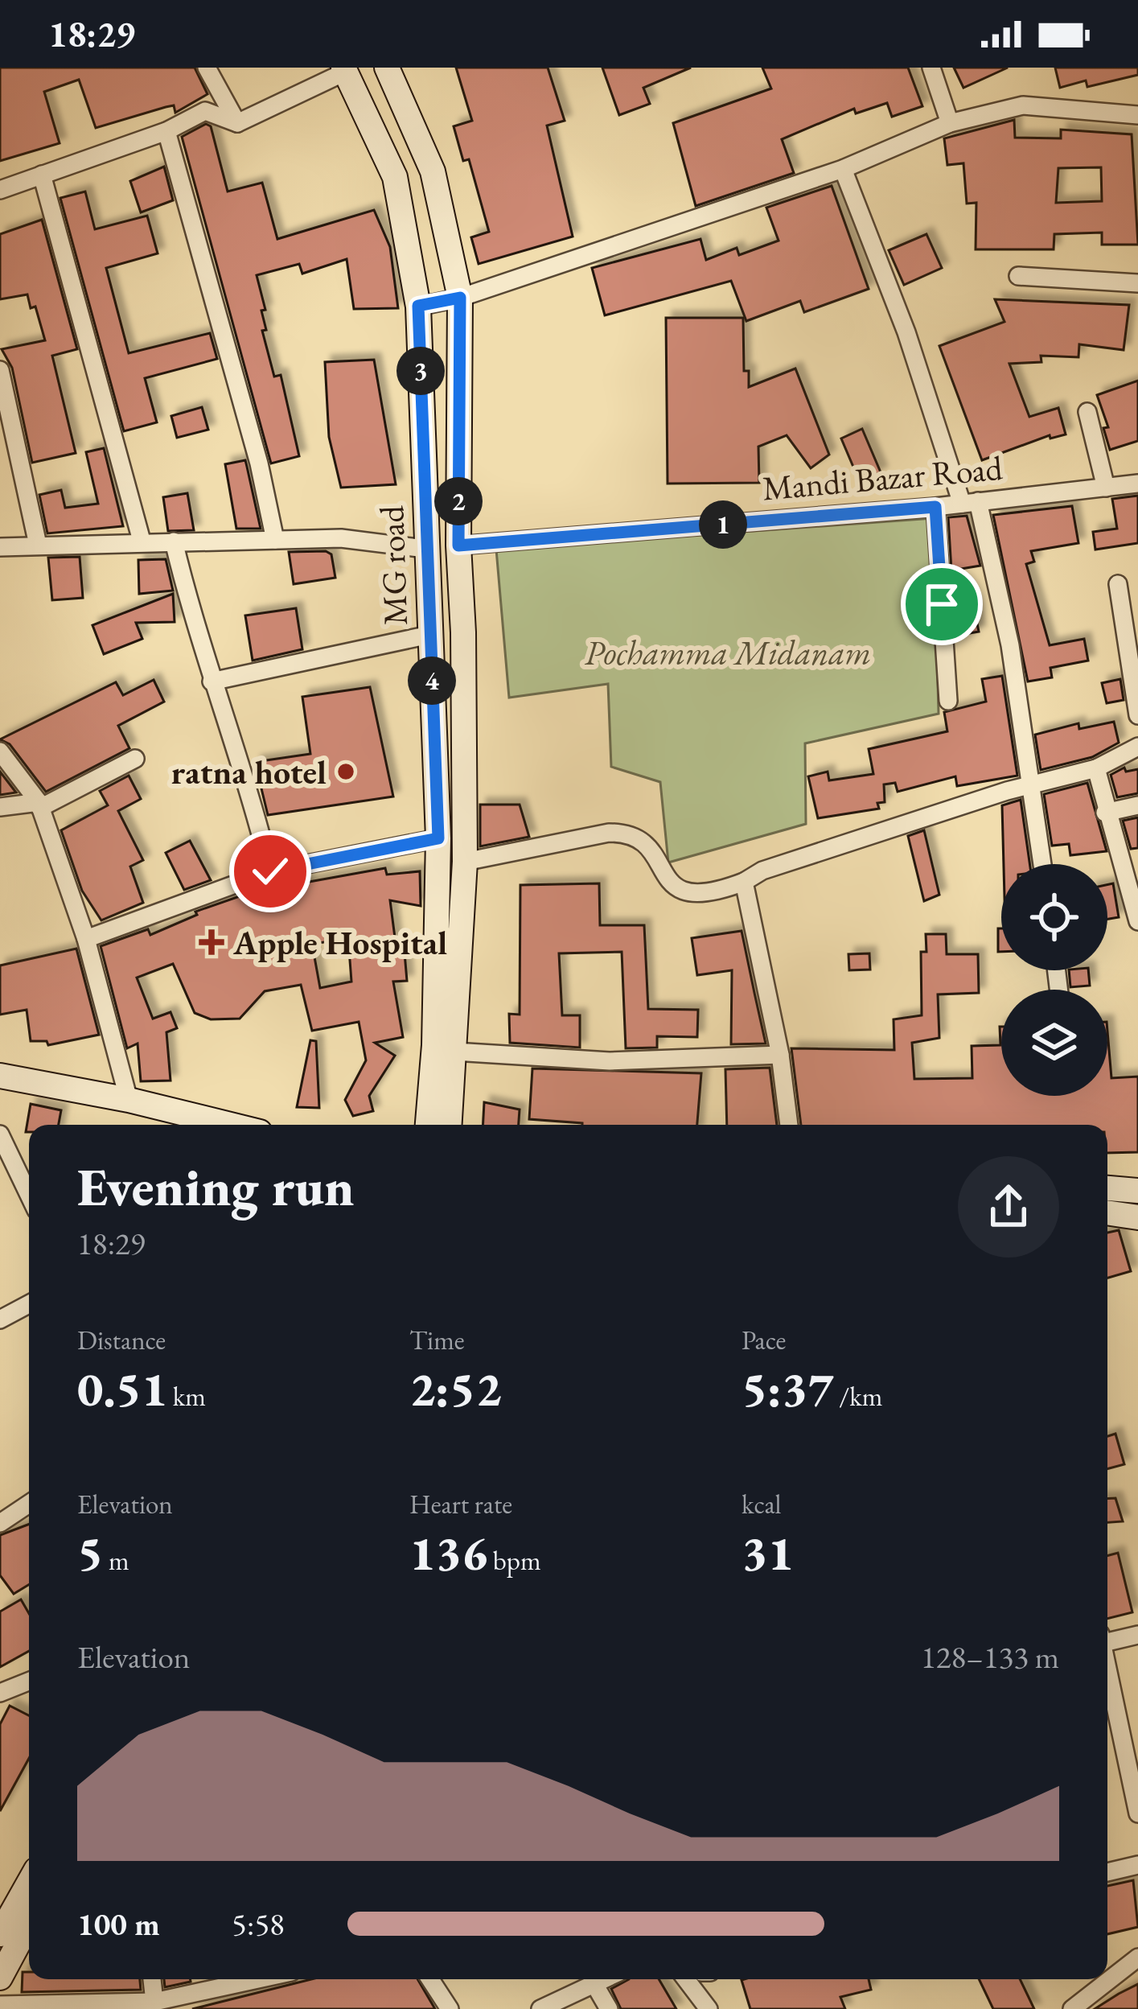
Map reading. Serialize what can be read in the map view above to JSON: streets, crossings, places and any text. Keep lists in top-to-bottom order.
{
  "streets": {
    "main road": ["MG road"],
    "street": ["Mandi Bazar Road"]
  },
  "crossings": [
    ["Mandi Bazar Road", "MG road"]
  ],
  "parks": ["Pochamma Midanam"],
  "places": {
    "other": ["ratna hotel"],
    "health": ["Apple Hospital"]
  },
  "page": {
    "status": "18:29",
    "pins": [
      "3",
      "2",
      "1",
      "4"
    ],
    "heading": ["Evening run", "18:29"],
    "stats": [
      ["Distance", "0.51 km"],
      ["Time", "2:52"],
      ["Pace", "5:37 /km"],
      ["Elevation", "5 m"],
      ["Heart rate", "136 bpm"],
      ["kcal", "31"]
    ],
    "chart": ["Elevation", "128–133 m"],
    "list": [
      {
        "name": "100 m",
        "note": "5:58"
      }
    ]
  }
}
